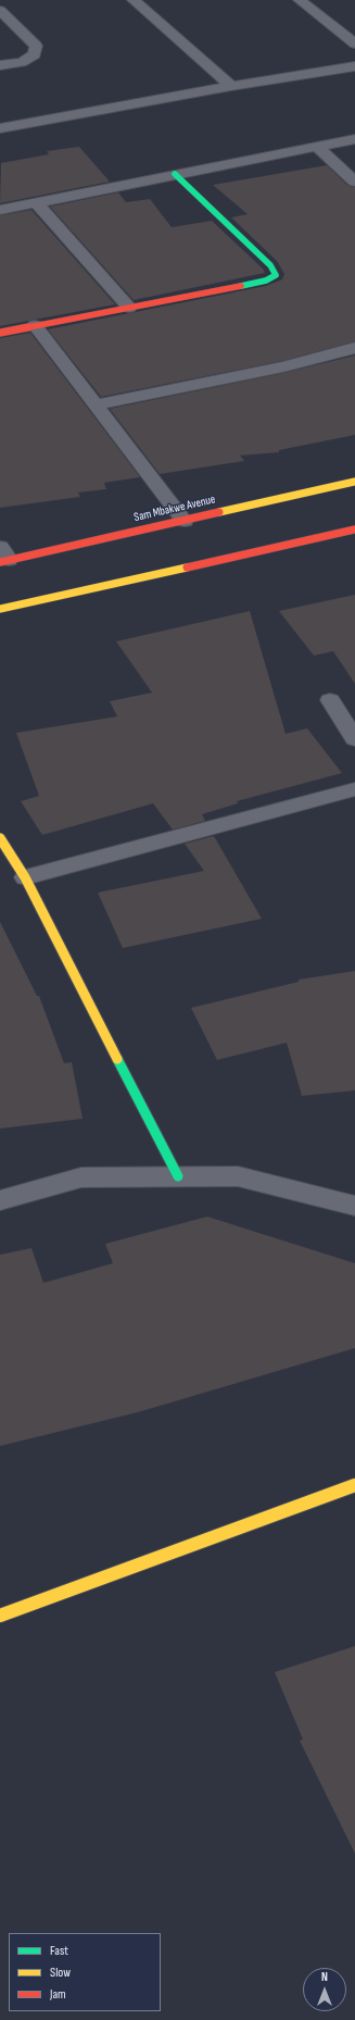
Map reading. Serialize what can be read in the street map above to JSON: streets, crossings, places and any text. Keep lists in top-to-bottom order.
{
  "streets": {
    "street": ["Sam Mbakwe Avenue"]
  },
  "legend": ["Fast", "Slow", "Jam"],
  "north": "top"
}
